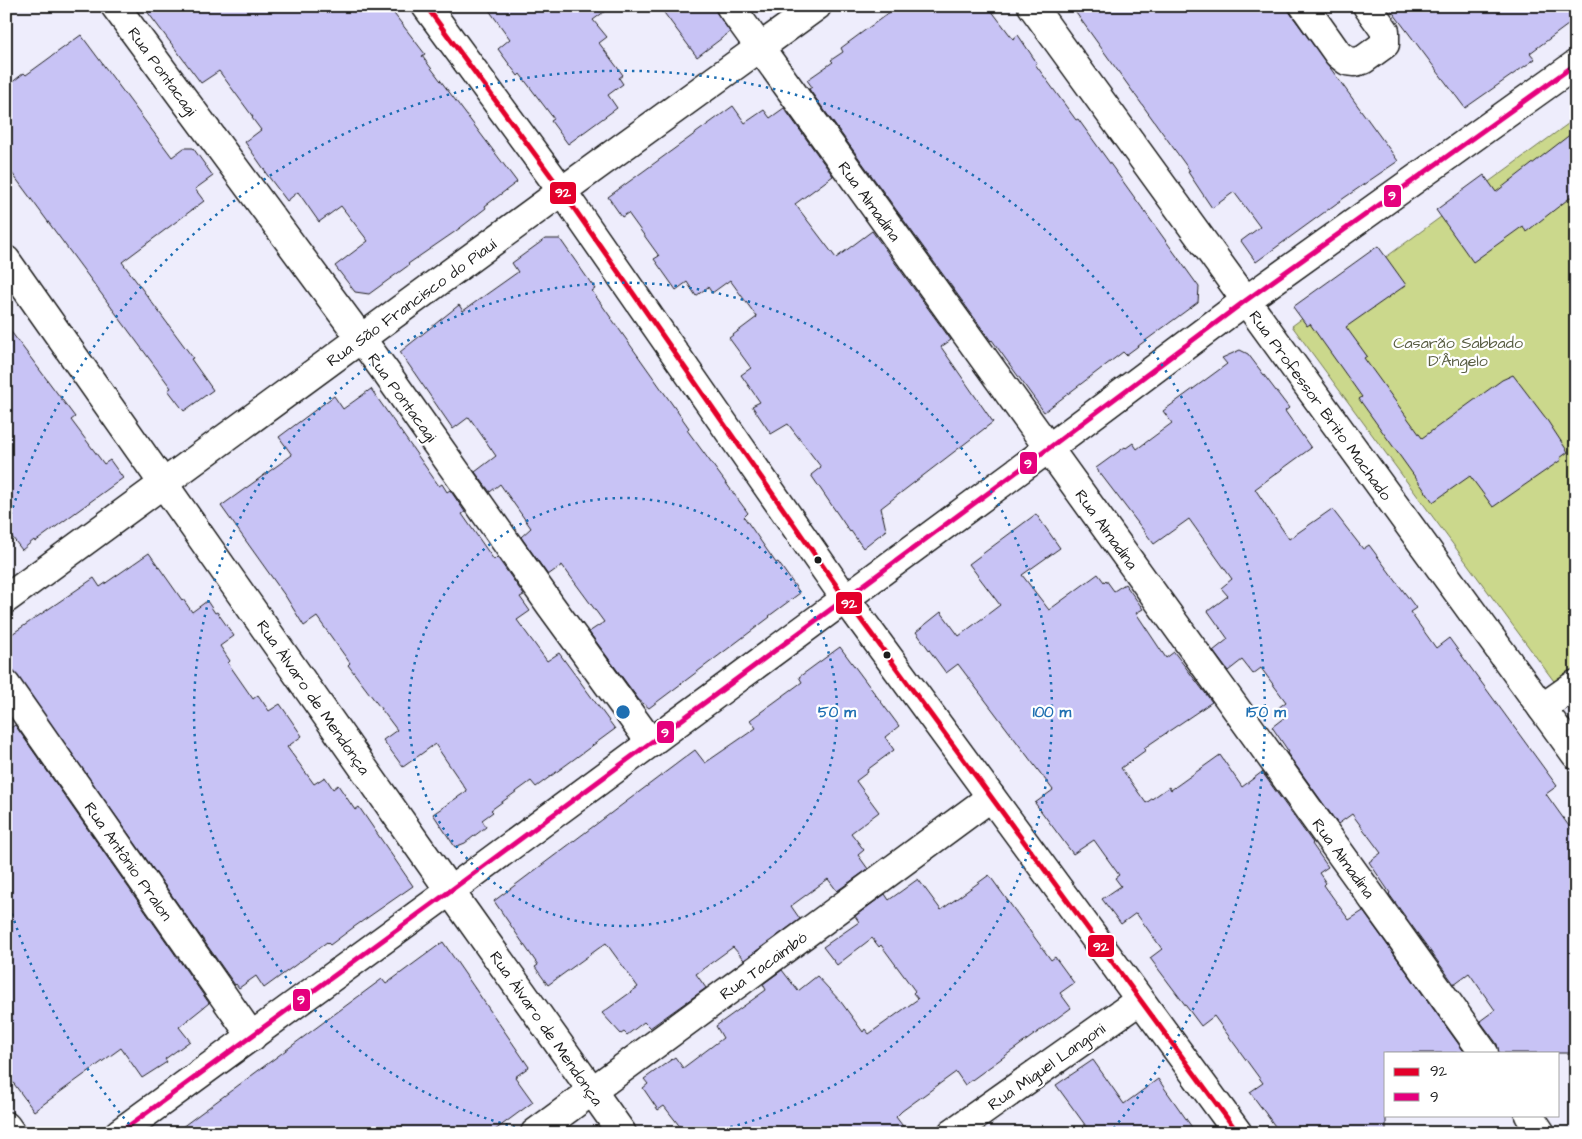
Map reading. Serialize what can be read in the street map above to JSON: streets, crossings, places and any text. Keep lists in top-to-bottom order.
{
  "streets": {
    "street": [
      "Rua Pontacagi",
      "Rua Almadina",
      "Rua São Francisco do Piauí",
      "Rua Professor Brito Machado",
      "Rua Álvaro de Mendonça",
      "Rua Antônio Pralon",
      "Rua Tacaimbó",
      "Rua Miguel Langoni"
    ]
  },
  "crossings": [
    ["Rua Pontacagi", "Rua São Francisco do Piauí"],
    ["Rua Almadina", "Rua São Francisco do Piauí"],
    ["Rua São Francisco do Piauí", "Rua Álvaro de Mendonça"],
    ["Rua Álvaro de Mendonça", "Rua Tacaimbó"]
  ],
  "parks": ["Casarão Sabbado D'Ângelo"],
  "lines": ["transit line 92", "transit line 9"],
  "legend": ["92", "9"],
  "rings": ["50 m", "100 m", "150 m"]
}
